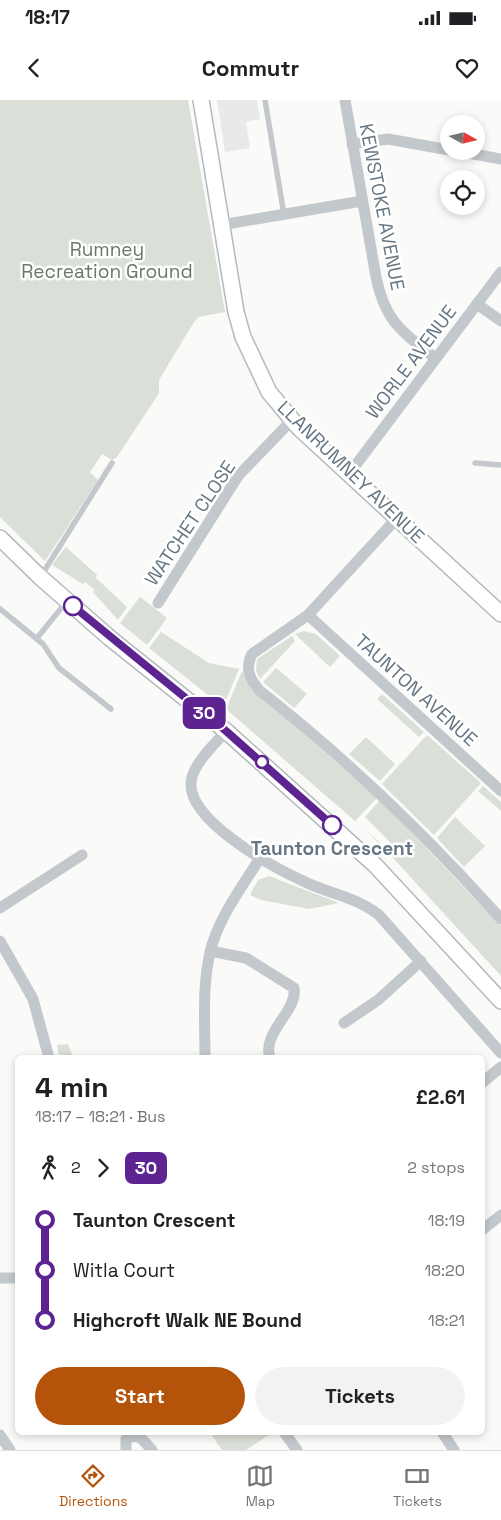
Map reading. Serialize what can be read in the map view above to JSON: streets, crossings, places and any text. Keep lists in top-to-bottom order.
{
  "streets": {
    "main road": ["LLANRUMNEY AVENUE"],
    "street": [
      "KEWSTOKE AVENUE",
      "WORLE AVENUE",
      "WATCHET CLOSE",
      "TAUNTON AVENUE"
    ]
  },
  "crossings": [
    ["KEWSTOKE AVENUE", "WORLE AVENUE"],
    ["WORLE AVENUE", "LLANRUMNEY AVENUE"],
    ["LLANRUMNEY AVENUE", "WATCHET CLOSE"]
  ],
  "parks": ["Rumney Recreation Ground"],
  "places": ["Taunton Crescent"],
  "lines": ["bus line 30"],
  "north": "right",
  "page": {
    "status": "18:17",
    "header": "Commutr",
    "on_map": "30",
    "heading": ["4 min", "18:17 – 18:21 · Bus", "£2.61"],
    "legs": ["2", "30", "2 stops"],
    "list": [
      {
        "name": "Taunton Crescent",
        "value": "18:19"
      },
      {
        "name": "Witla Court",
        "value": "18:20"
      },
      {
        "name": "Highcroft Walk NE Bound",
        "value": "18:21"
      }
    ],
    "buttons": ["Start", "Tickets"],
    "tabs": ["Directions", "Map", "Tickets"]
  }
}
